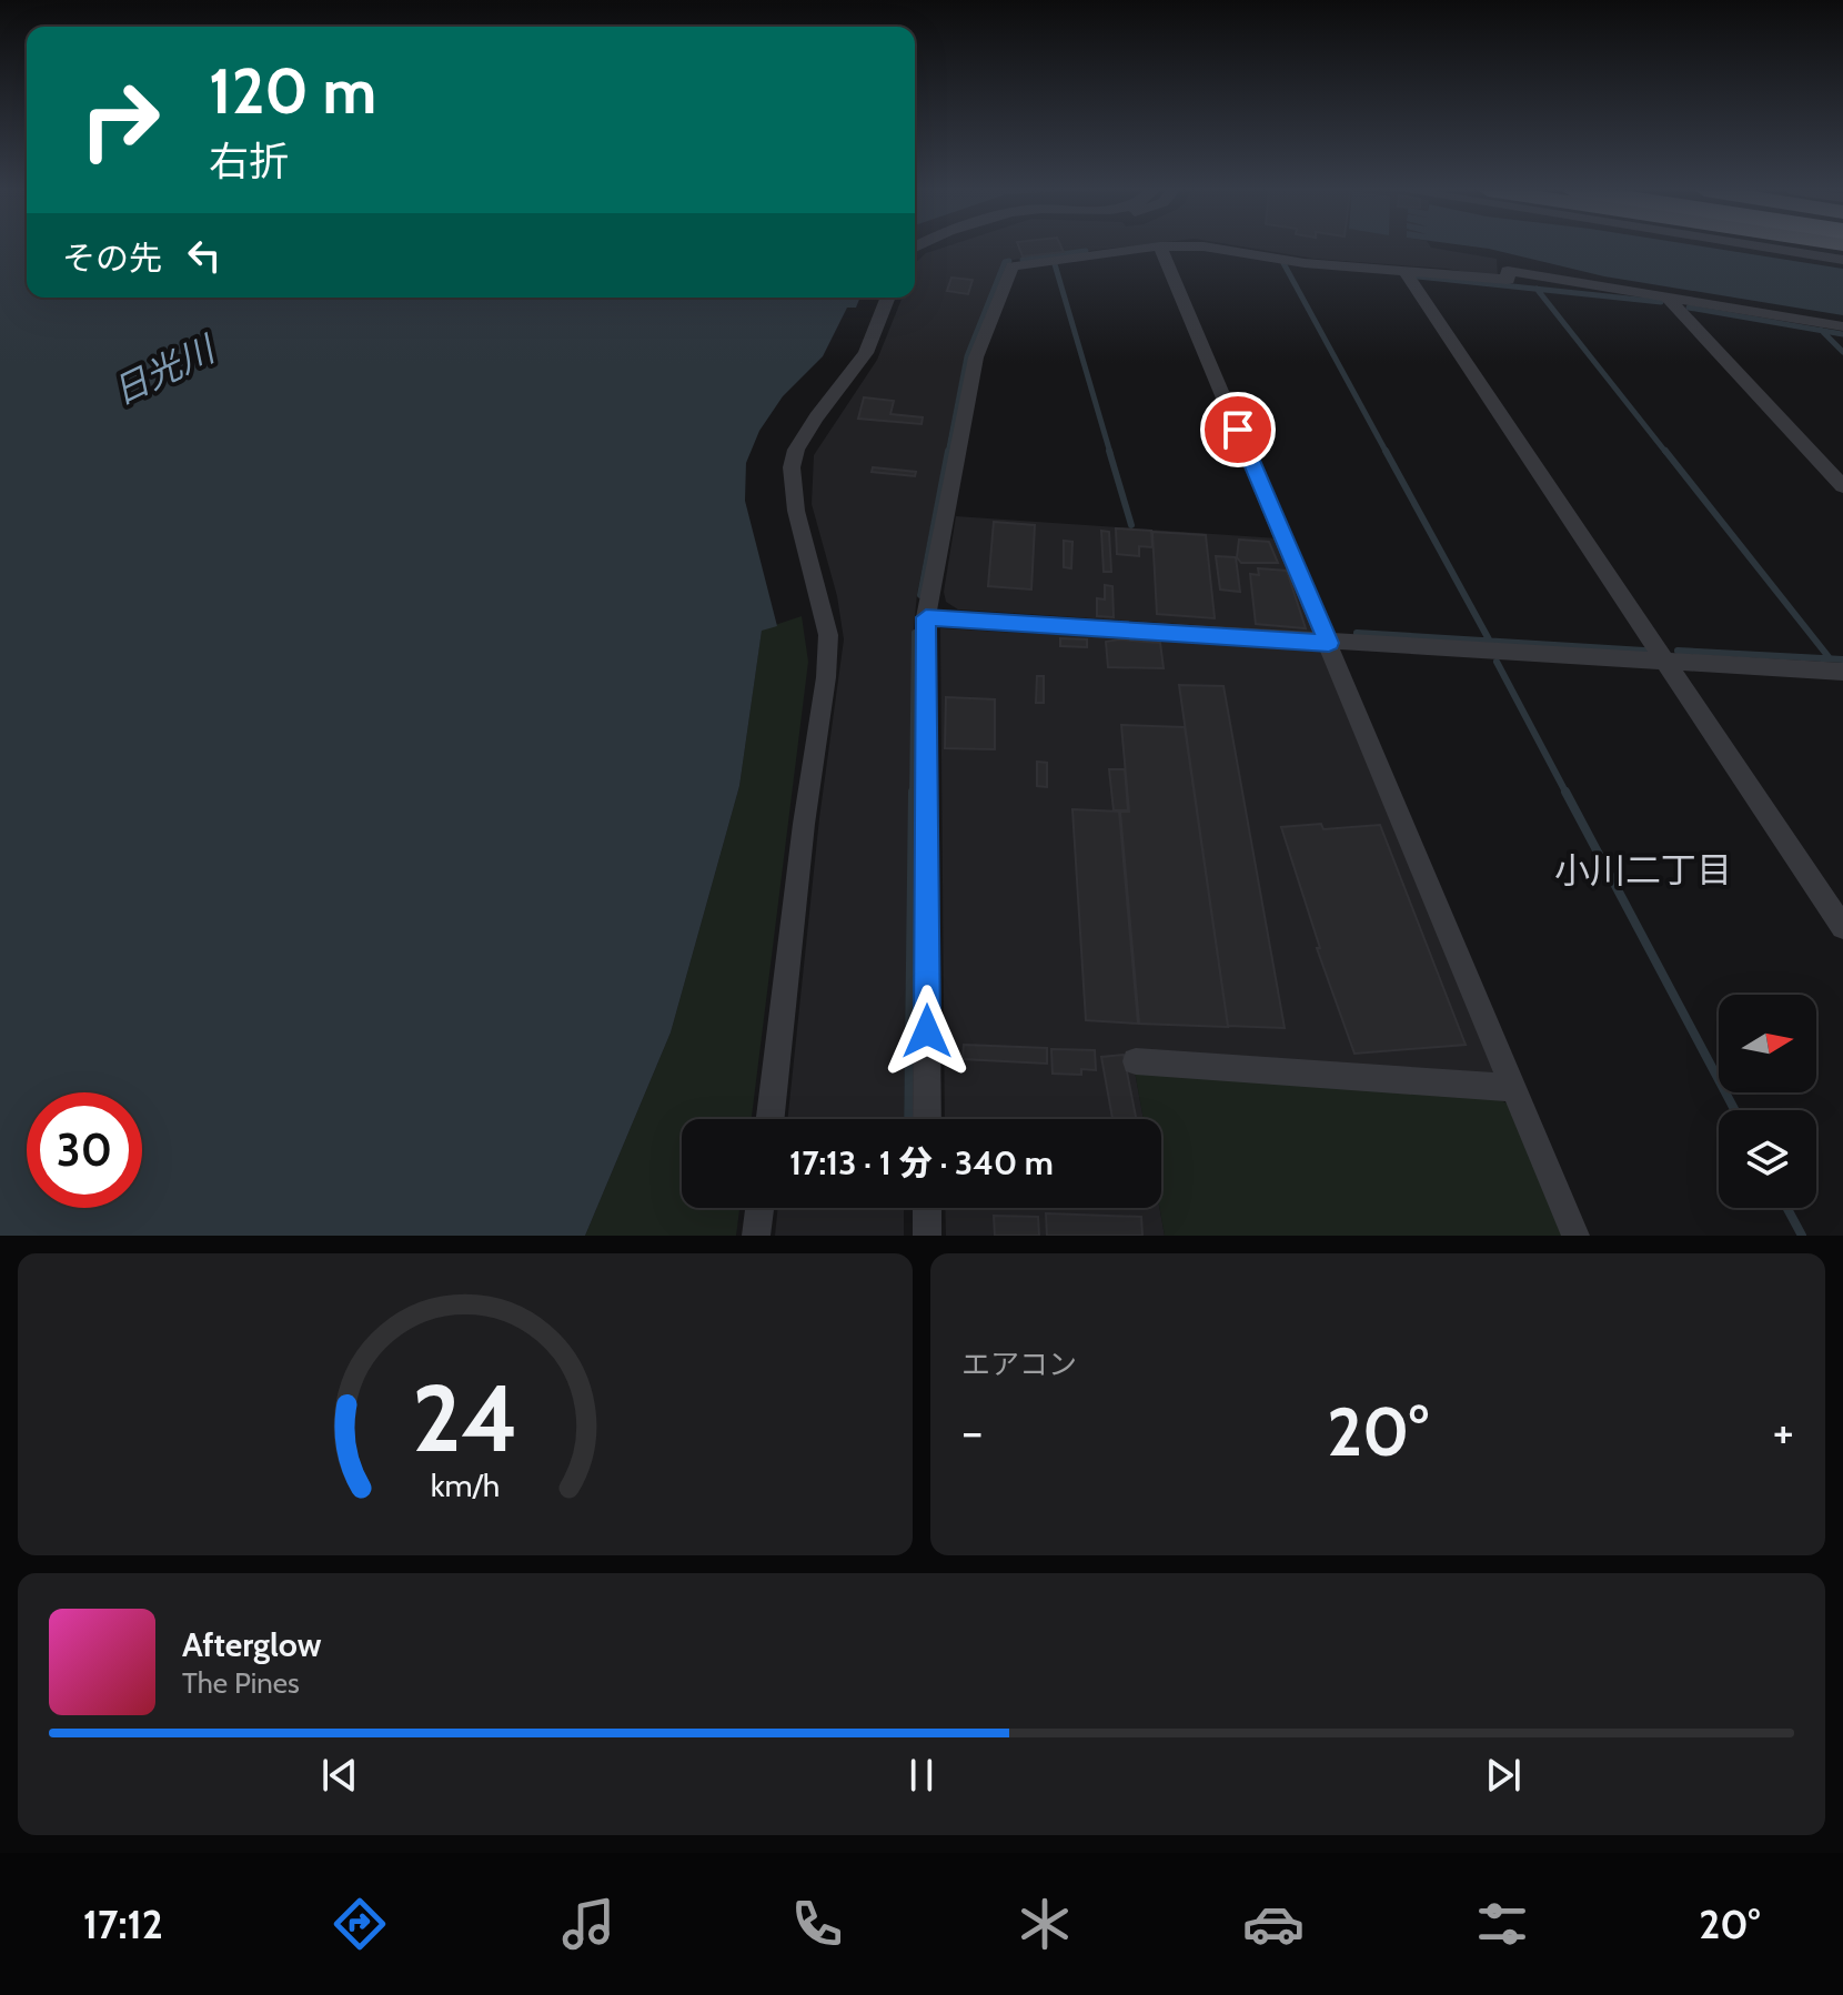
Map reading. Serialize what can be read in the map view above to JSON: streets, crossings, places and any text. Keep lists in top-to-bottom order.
{
  "districts": ["小川二丁目"],
  "water": ["日光川"],
  "north": "right",
  "page": {
    "turn": ["120 m", "右折"],
    "then": "その先",
    "limit": "30",
    "trip": "17:13 · 1 分 · 340 m",
    "tile": "エアコン",
    "heat": ["−", "20°", "+"],
    "song": ["Afterglow", "The Pines"],
    "tabs": ["17:12", "20°"],
    "gauge": ["24", "km/h"]
  }
}
